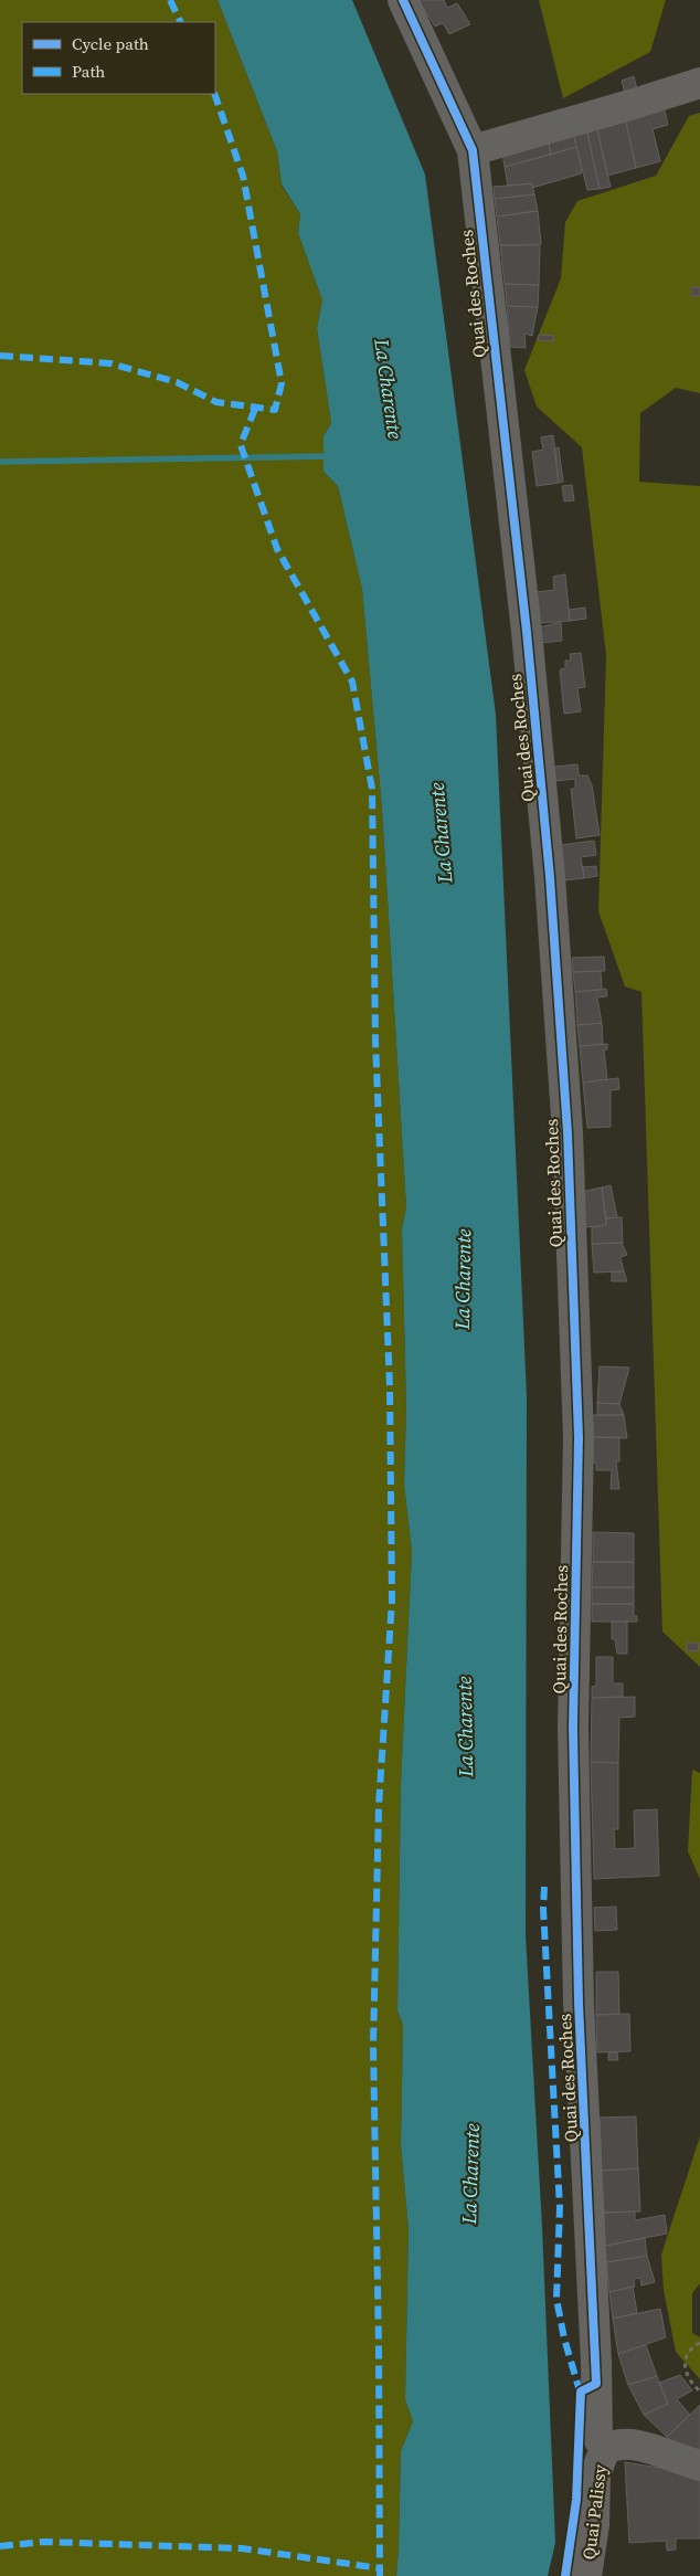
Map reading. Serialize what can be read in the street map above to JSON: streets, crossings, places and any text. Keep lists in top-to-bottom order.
{
  "streets": {
    "street": ["Quai des Roches", "Quai Palissy"]
  },
  "crossings": [
    ["Quai des Roches", "Quai Palissy"]
  ],
  "water": ["La Charente"],
  "legend": ["Cycle path", "Path"]
}
